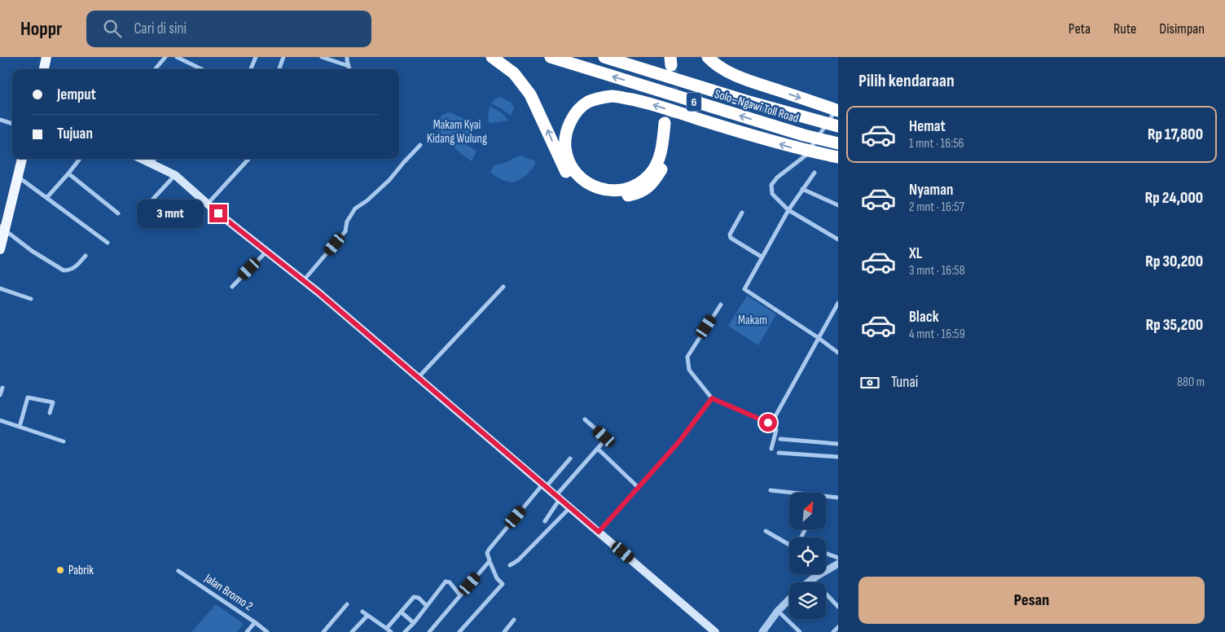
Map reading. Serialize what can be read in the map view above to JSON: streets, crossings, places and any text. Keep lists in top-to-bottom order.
{
  "streets": {
    "highway": ["6", "Solo–Ngawi Toll Road"],
    "street": ["Jalan Bromo 2"]
  },
  "parks": ["Makam Kyai Kidang Wulung", "Makam"],
  "places": ["Pabrik"],
  "north": "top right",
  "page": {
    "header": "Hoppr",
    "search": "Cari di sini",
    "nav": ["Peta", "Rute", "Disimpan"],
    "heading": "Pilih kendaraan",
    "banner": ["Jemput", "Tujuan"],
    "list": [
      {
        "name": "Hemat",
        "note": "1 mnt · 16:56",
        "value": "Rp 17,800"
      },
      {
        "name": "Nyaman",
        "note": "2 mnt · 16:57",
        "value": "Rp 24,000"
      },
      {
        "name": "XL",
        "note": "3 mnt · 16:58",
        "value": "Rp 30,200"
      },
      {
        "name": "Black",
        "note": "4 mnt · 16:59",
        "value": "Rp 35,200"
      }
    ],
    "bubble": "3 mnt",
    "pay": ["Tunai", "880 m"],
    "buttons": "Pesan"
  }
}
